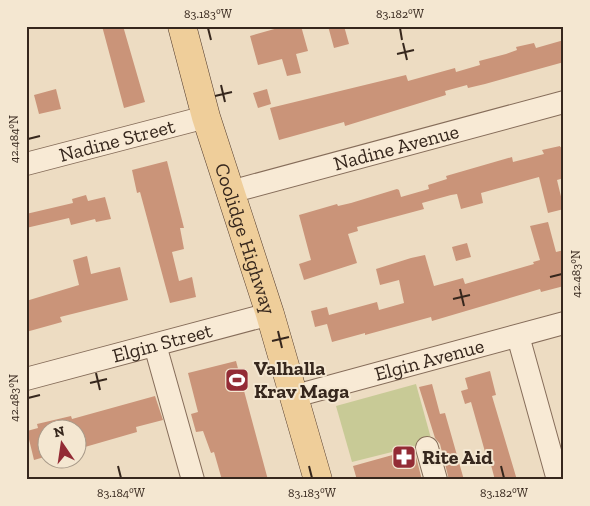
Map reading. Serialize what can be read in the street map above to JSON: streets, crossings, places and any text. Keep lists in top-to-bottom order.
{
  "streets": {
    "main road": ["Coolidge Highway"],
    "street": [
      "Nadine Street",
      "Nadine Avenue",
      "Elgin Street",
      "Elgin Avenue"
    ]
  },
  "crossings": [
    ["Nadine Street", "Coolidge Highway"],
    ["Nadine Avenue", "Coolidge Highway"],
    ["Coolidge Highway", "Elgin Street"],
    ["Coolidge Highway", "Elgin Avenue"]
  ],
  "places": {
    "sports": ["Valhalla Krav Maga"],
    "pharmacy": ["Rite Aid"]
  },
  "north": "top",
  "coordinates": [
    "83.183°W",
    "83.182°W",
    "42.484°N",
    "42.483°N",
    "83.184°W"
  ]
}
